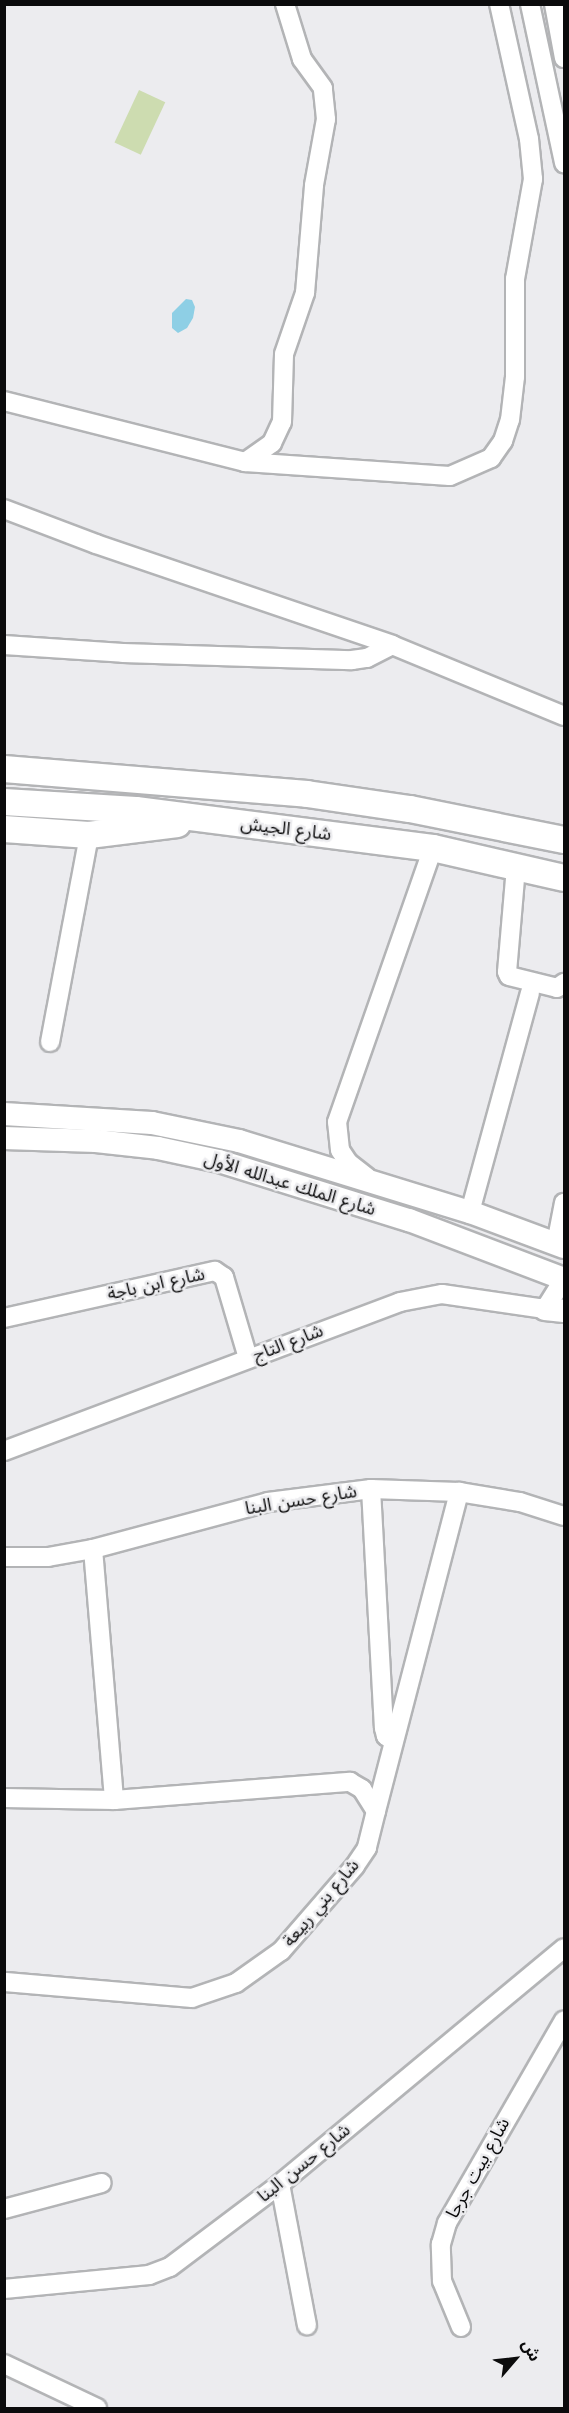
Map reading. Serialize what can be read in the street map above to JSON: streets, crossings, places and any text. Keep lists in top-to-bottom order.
{
  "streets": {
    "highway": ["شارع الجيش"],
    "main road": ["شارع الملك عبدالله الأول"],
    "street": [
      "شارع ابن باجة",
      "شارع التاج",
      "شارع حسن البنا",
      "شارع بني ربيعة",
      "شارع بيت جرجا"
    ]
  },
  "crossings": [
    ["شارع الملك عبدالله الأول", "شارع التاج"],
    ["شارع ابن باجة", "شارع التاج"],
    ["شارع حسن البنا", "شارع بني ربيعة"]
  ],
  "north": "top right"
}
